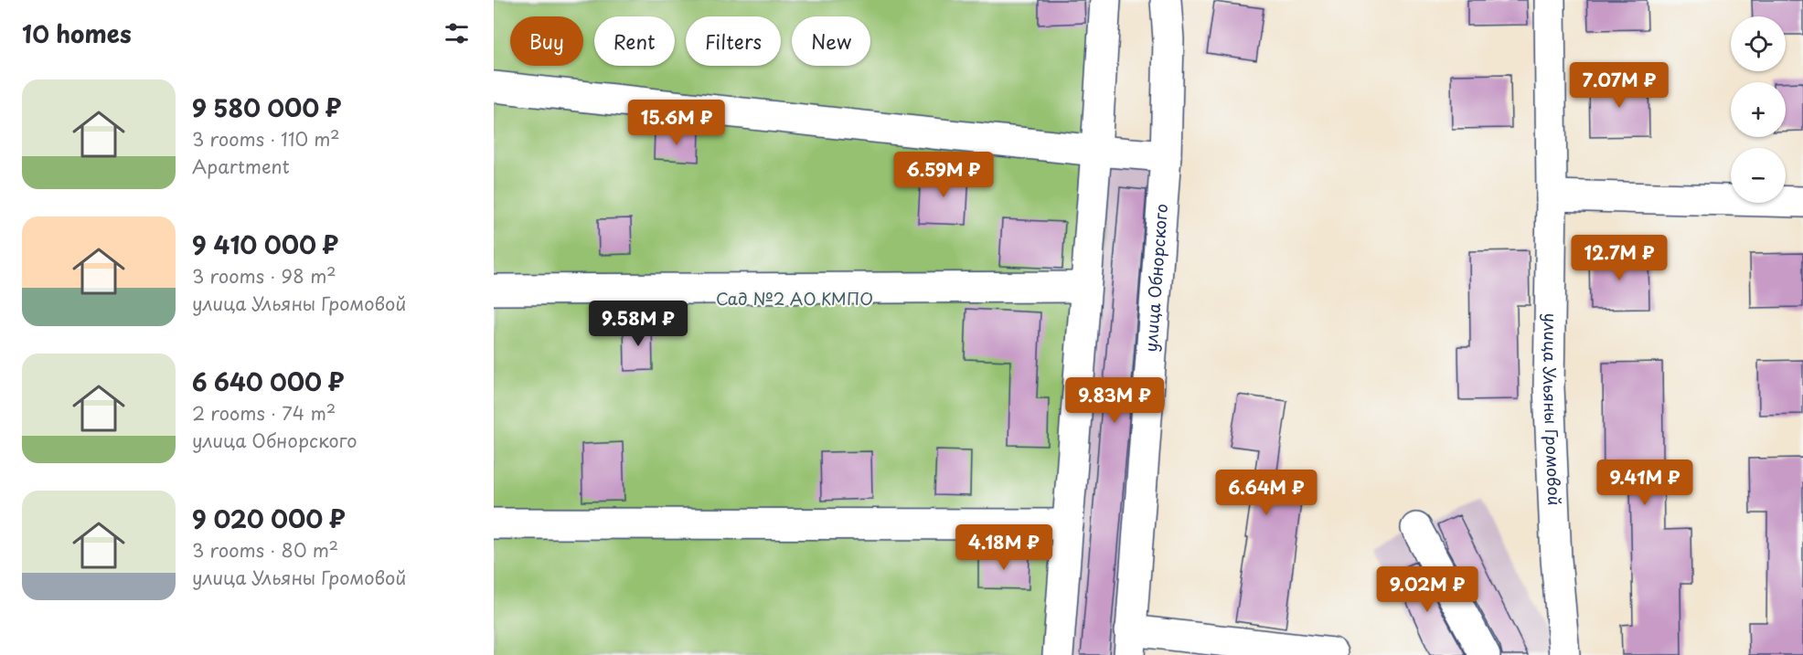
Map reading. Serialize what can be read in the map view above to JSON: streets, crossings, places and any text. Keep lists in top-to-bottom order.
{
  "streets": {
    "street": ["улица Обнорского", "улица Ульяны Громовой"]
  },
  "parks": ["Сад №2 АО КМПО"],
  "page": {
    "heading": "10 homes",
    "map_buttons": ["+", "−"],
    "chip": [
      "Buy",
      "Rent",
      "Filters",
      "New"
    ],
    "price": [
      "7.07M ₽",
      "15.6M ₽",
      "6.59M ₽",
      "12.7M ₽",
      "9.58M ₽",
      "9.83M ₽",
      "9.41M ₽",
      "6.64M ₽",
      "4.18M ₽",
      "9.02M ₽"
    ],
    "list": [
      {
        "name": "9 580 000 ₽",
        "note": "3 rooms · 110 m² · Apartment"
      },
      {
        "name": "9 410 000 ₽",
        "note": "3 rooms · 98 m² · улица Ульяны Громовой"
      },
      {
        "name": "6 640 000 ₽",
        "note": "2 rooms · 74 m² · улица Обнорского"
      },
      {
        "name": "9 020 000 ₽",
        "note": "3 rooms · 80 m² · улица Ульяны Громовой"
      }
    ]
  }
}
